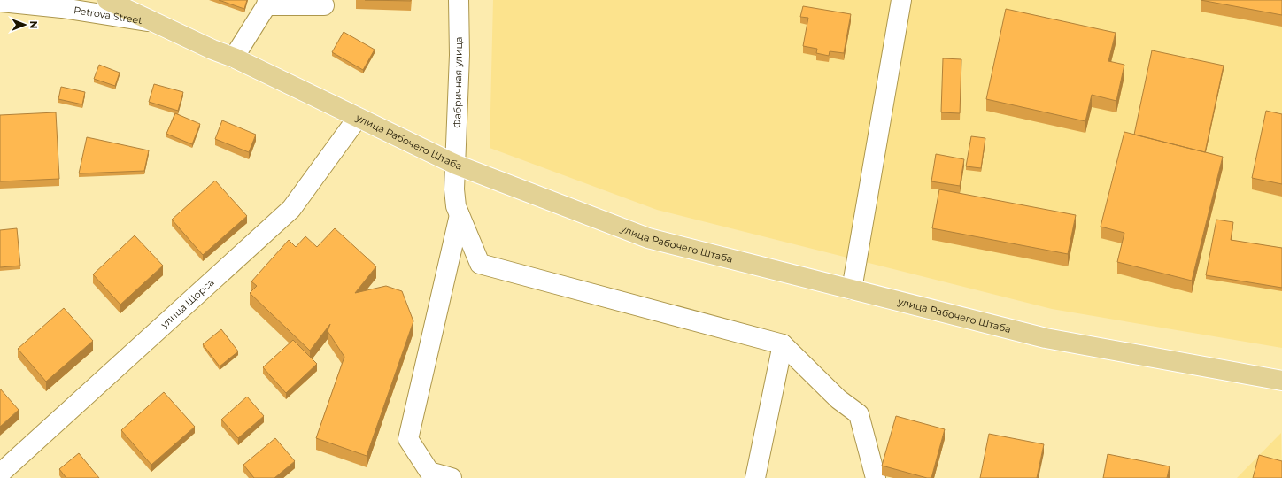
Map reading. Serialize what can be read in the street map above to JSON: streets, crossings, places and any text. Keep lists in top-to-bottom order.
{
  "streets": {
    "main road": ["улица Рабочего Штаба"],
    "street": ["Petrova Street", "Фабричная улица", "улица Щорса"]
  },
  "crossings": [
    ["Petrova Street", "улица Рабочего Штаба"],
    ["Фабричная улица", "улица Рабочего Штаба"],
    ["улица Рабочего Штаба", "улица Щорса"]
  ],
  "north": "right"
}
